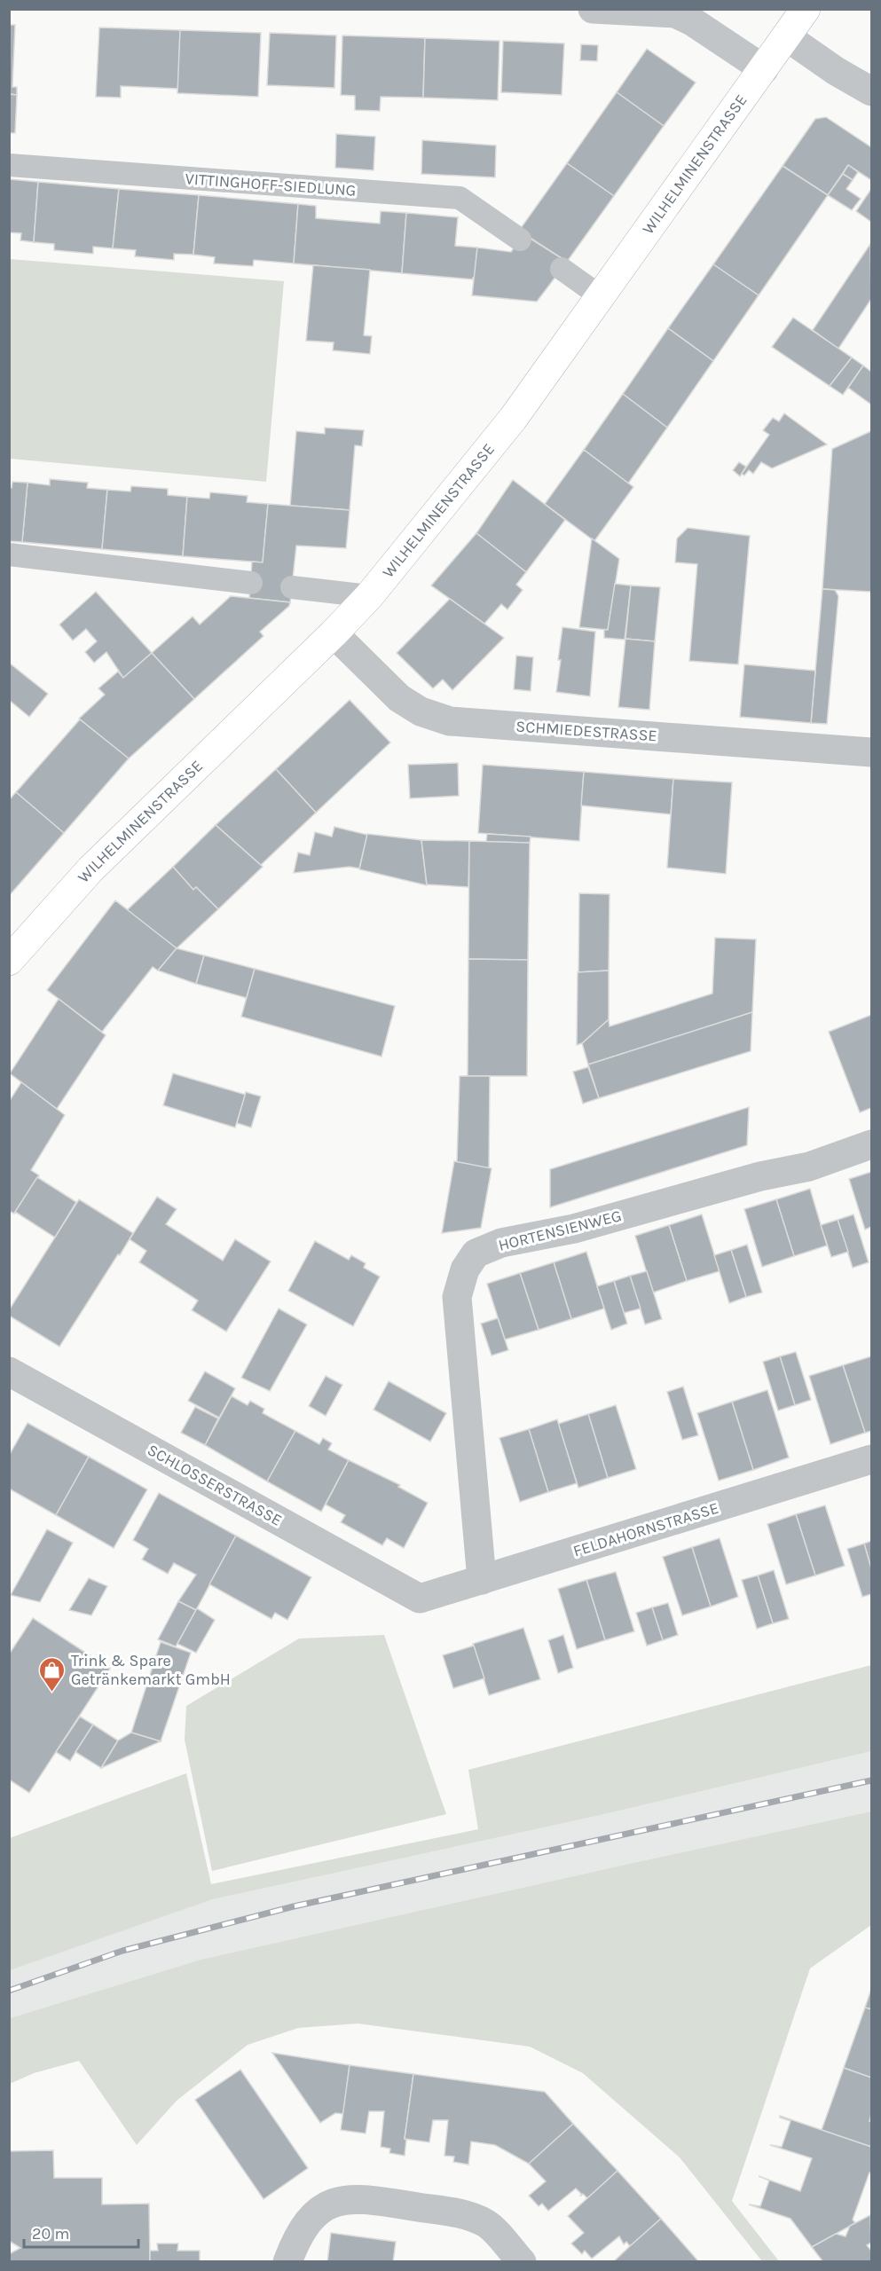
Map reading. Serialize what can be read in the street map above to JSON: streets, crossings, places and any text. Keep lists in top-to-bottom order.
{
  "streets": {
    "street": [
      "WILHELMINENSTRASSE",
      "SCHMIEDESTRASSE",
      "HORTENSIENWEG",
      "SCHLOSSERSTRASSE",
      "FELDAHORNSTRASSE"
    ],
    "lane": ["VITTINGHOFF-SIEDLUNG"]
  },
  "crossings": [
    ["WILHELMINENSTRASSE", "SCHMIEDESTRASSE"],
    ["HORTENSIENWEG", "FELDAHORNSTRASSE"],
    ["SCHLOSSERSTRASSE", "FELDAHORNSTRASSE"]
  ],
  "places": {
    "shop": ["Trink & Spare Getränkemarkt GmbH"]
  },
  "scale_bar": "20 m"
}
